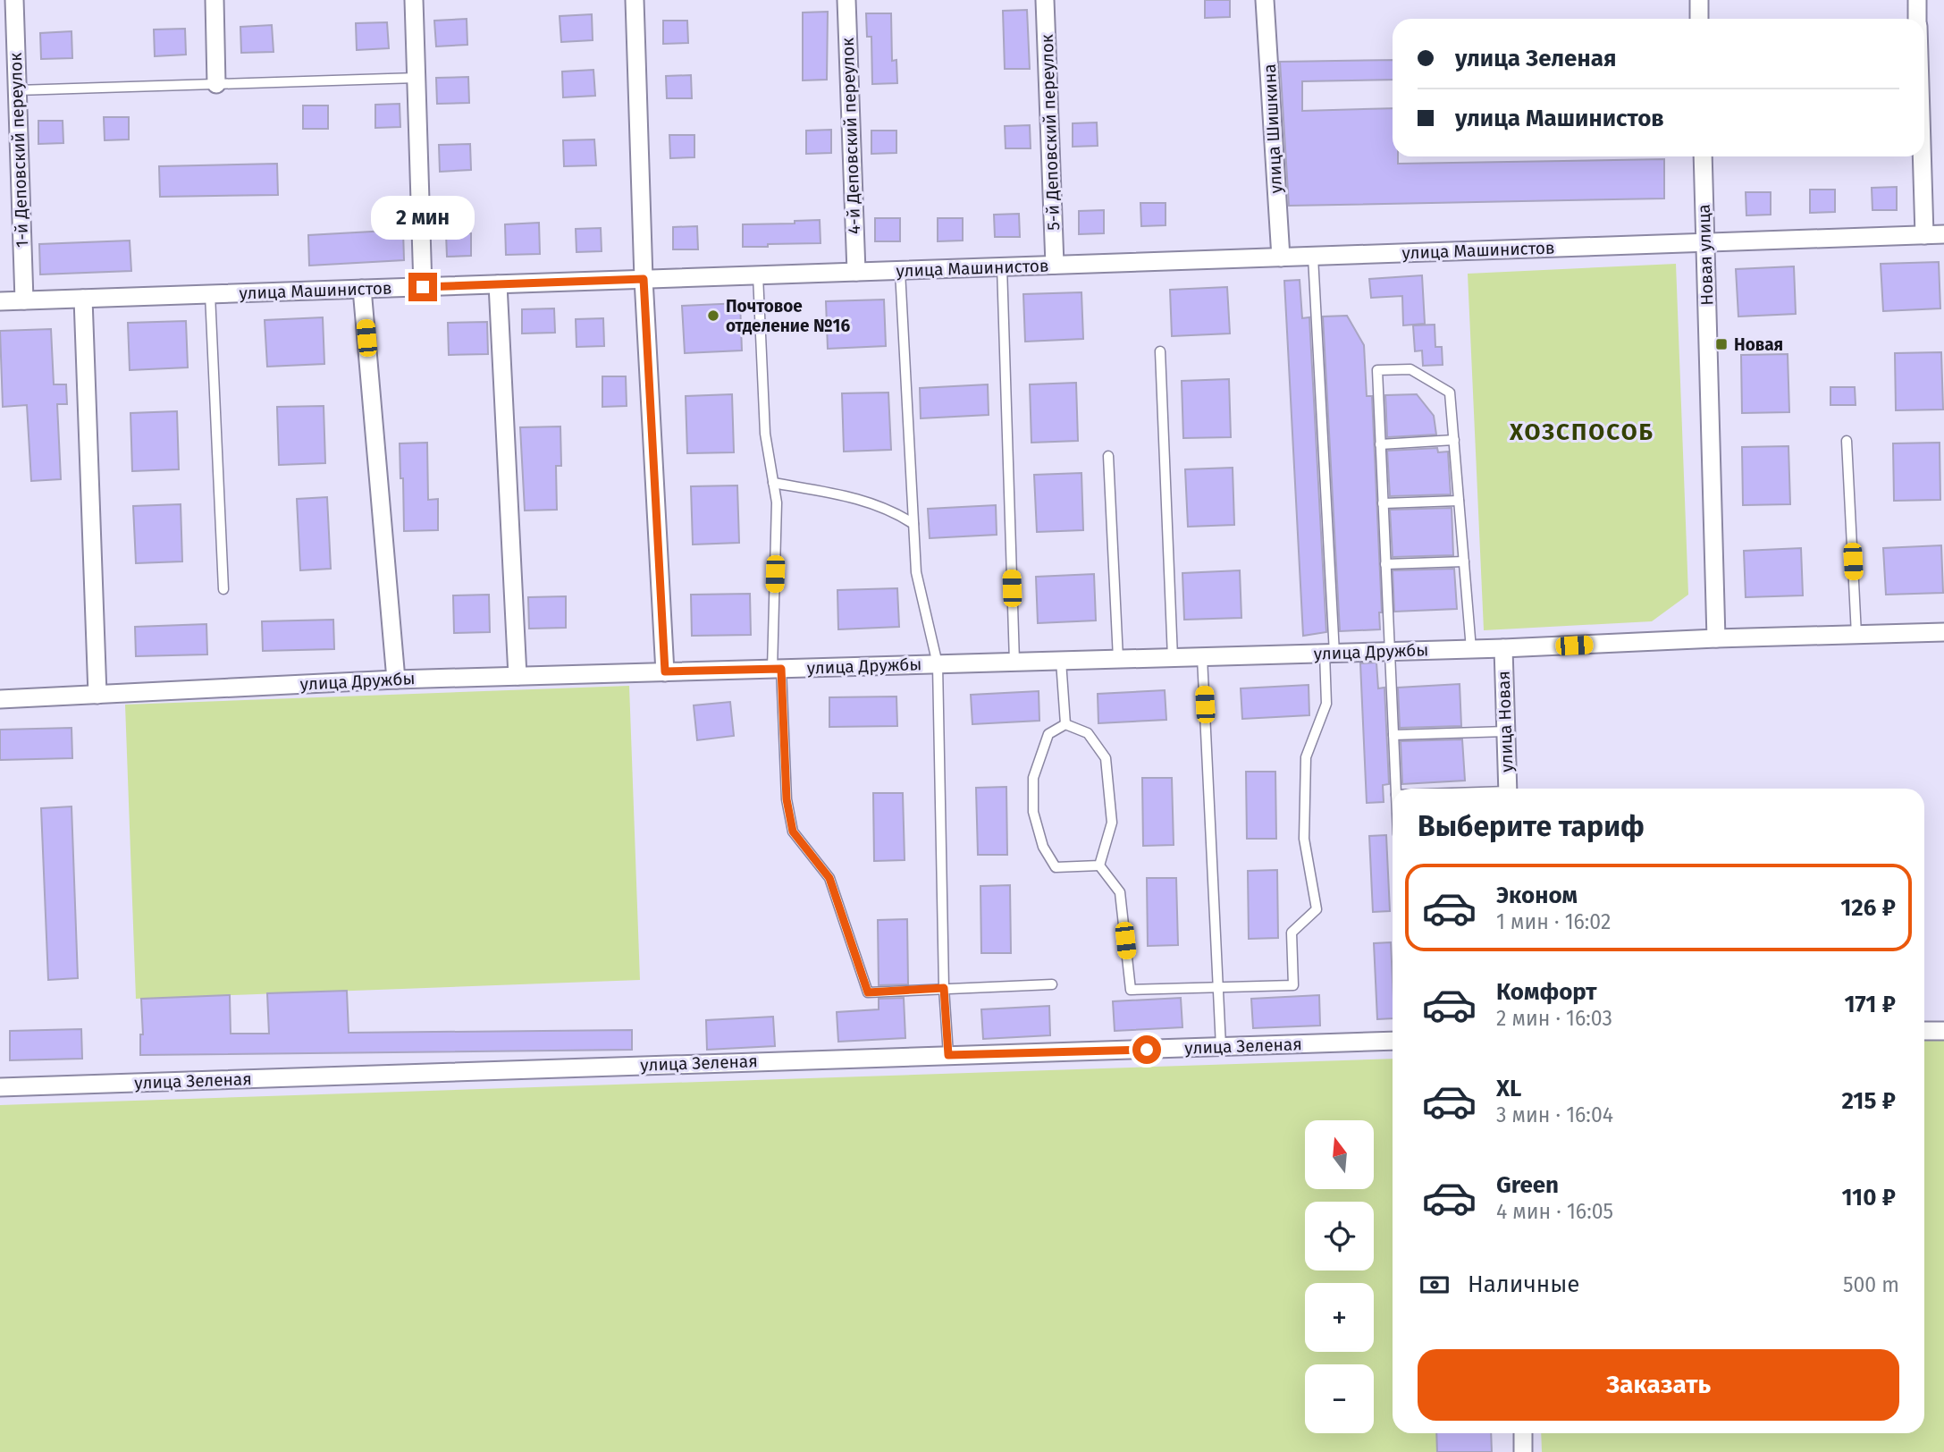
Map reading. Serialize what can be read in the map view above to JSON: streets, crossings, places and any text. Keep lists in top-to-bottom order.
{
  "streets": {
    "street": [
      "улица Шишкина",
      "5-й Деповский переулок",
      "4-й Деповский переулок",
      "1-й Деповский переулок",
      "улица Машинистов",
      "Новая улица",
      "улица Дружбы",
      "улица Новая",
      "улица Зеленая"
    ]
  },
  "crossings": [
    ["улица Шишкина", "улица Машинистов"],
    ["5-й Деповский переулок", "улица Машинистов"],
    ["4-й Деповский переулок", "улица Машинистов"],
    ["1-й Деповский переулок", "улица Машинистов"],
    ["улица Машинистов", "Новая улица"],
    ["Новая улица", "улица Дружбы"],
    ["улица Дружбы", "улица Новая"]
  ],
  "districts": ["ХОЗСПОСОБ"],
  "places": {
    "other": ["Почтовое отделение №16"],
    "transit": ["Новая"]
  },
  "north": "top",
  "page": {
    "banner": ["улица Зеленая", "улица Машинистов"],
    "bubble": "2 мин",
    "heading": "Выберите тариф",
    "list": [
      {
        "name": "Эконом",
        "note": "1 мин · 16:02",
        "value": "126 ₽"
      },
      {
        "name": "Комфорт",
        "note": "2 мин · 16:03",
        "value": "171 ₽"
      },
      {
        "name": "XL",
        "note": "3 мин · 16:04",
        "value": "215 ₽"
      },
      {
        "name": "Green",
        "note": "4 мин · 16:05",
        "value": "110 ₽"
      }
    ],
    "map_buttons": ["+", "−"],
    "pay": ["Наличные", "500 m"],
    "buttons": "Заказать"
  }
}
